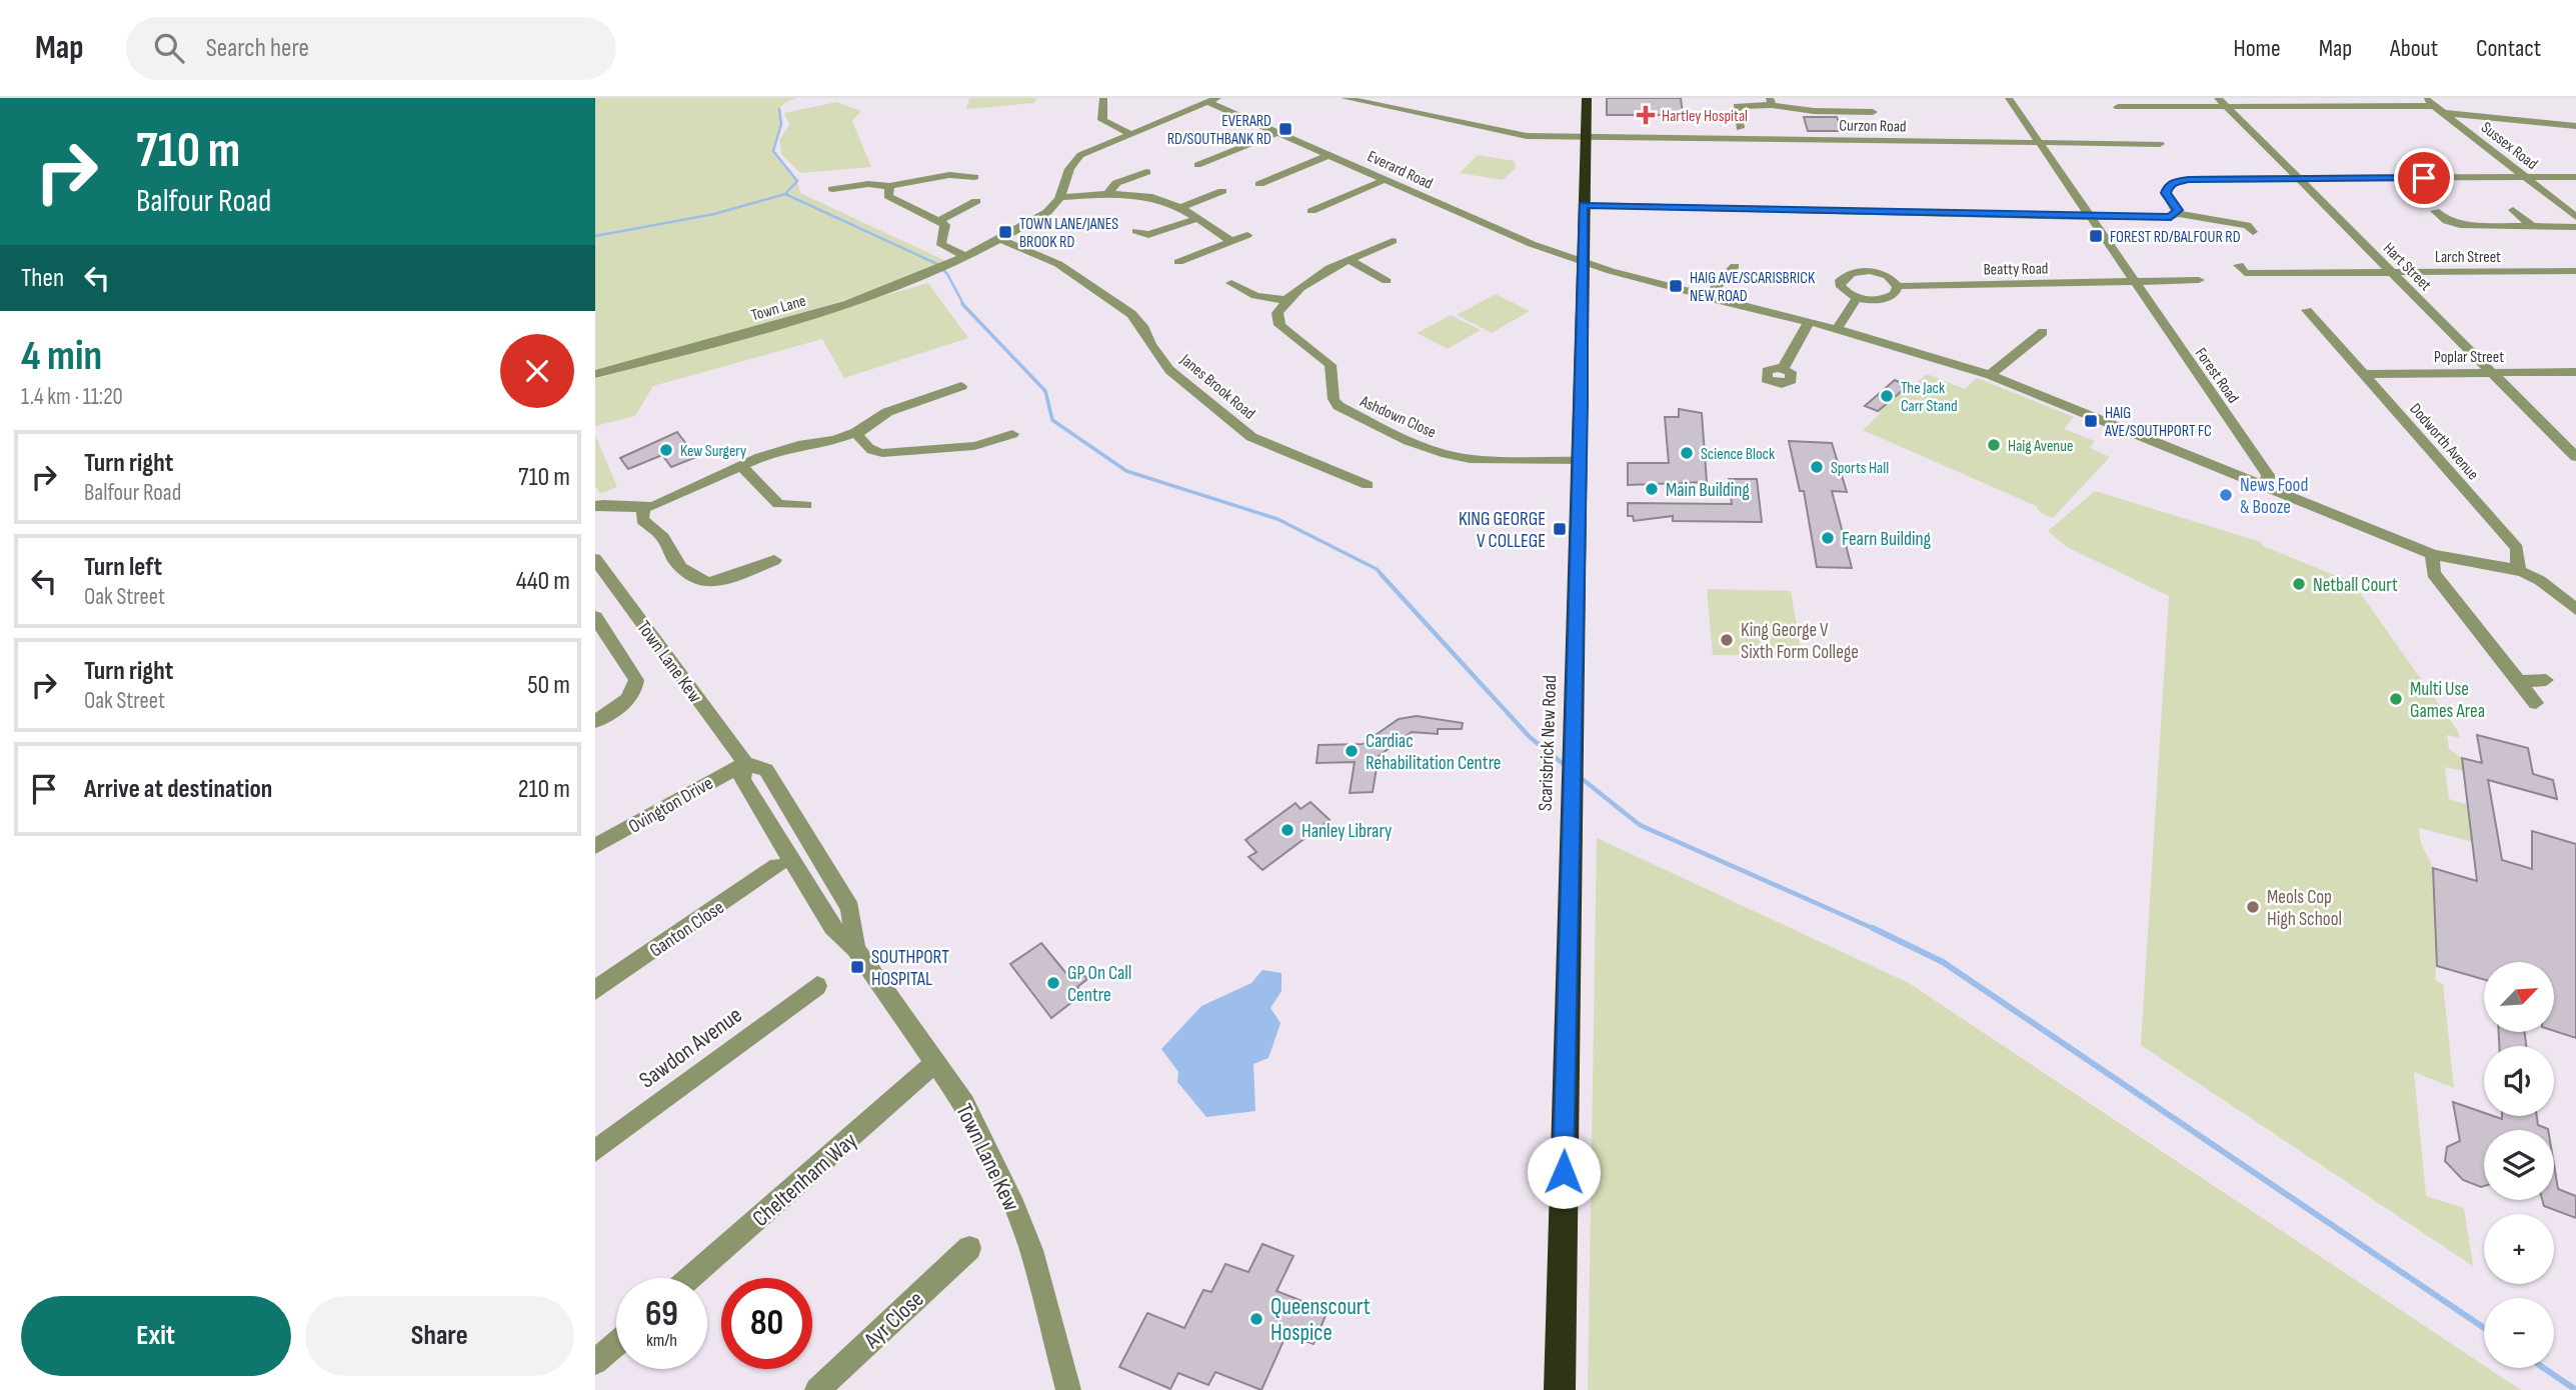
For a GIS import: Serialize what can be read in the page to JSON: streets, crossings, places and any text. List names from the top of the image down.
{
  "streets": {
    "highway": ["Scarisbrick New Road"],
    "street": [
      "Curzon Road",
      "Sussex Road",
      "Everard Road",
      "Larch Street",
      "Hart Street",
      "Beatty Road",
      "Town Lane",
      "Poplar Street",
      "Forest Road",
      "Janes Brook Road",
      "Ashdown Close",
      "Dodworth Avenue",
      "Town Lane Kew",
      "Ovington Drive",
      "Ganton Close",
      "Sawdon Avenue",
      "Cheltenham Way",
      "Ayr Close"
    ]
  },
  "crossings": [
    ["Curzon Road", "Forest Road"],
    ["Curzon Road", "Scarisbrick New Road"],
    ["Everard Road", "Scarisbrick New Road"],
    ["Larch Street", "Hart Street"],
    ["Hart Street", "Poplar Street"],
    ["Beatty Road", "Forest Road"],
    ["Town Lane", "Janes Brook Road"],
    ["Poplar Street", "Dodworth Avenue"],
    ["Ashdown Close", "Scarisbrick New Road"],
    ["Town Lane Kew", "Ovington Drive"],
    ["Town Lane Kew", "Cheltenham Way"]
  ],
  "places": {
    "health": ["Hartley Hospital"],
    "transit": [
      "EVERARD RD/SOUTHBANK RD",
      "TOWN LANE/JANES BROOK RD",
      "FOREST RD/BALFOUR RD",
      "HAIG AVE/SCARISBRICK NEW ROAD",
      "HAIG AVE/SOUTHPORT FC",
      "KING GEORGE V COLLEGE",
      "SOUTHPORT HOSPITAL"
    ],
    "other": [
      "The Jack Carr Stand",
      "Haig Avenue",
      "Kew Surgery",
      "Science Block",
      "Sports Hall",
      "Main Building",
      "News Food & Booze",
      "Fearn Building",
      "Netball Court",
      "King George V Sixth Form College",
      "Multi Use Games Area",
      "Cardiac Rehabilitation Centre",
      "Hanley Library",
      "Meols Cop High School",
      "GP On Call Centre",
      "Queenscourt Hospice"
    ]
  },
  "north": "top right",
  "page": {
    "header": "Map",
    "search": "Search here",
    "nav": [
      "Home",
      "Map",
      "About",
      "Contact"
    ],
    "turn": ["710 m", "Balfour Road"],
    "then": "Then",
    "heading": ["4 min", "1.4 km · 11:20"],
    "list": [
      {
        "name": "Turn right",
        "note": "Balfour Road",
        "value": "710 m"
      },
      {
        "name": "Turn left",
        "note": "Oak Street",
        "value": "440 m"
      },
      {
        "name": "Turn right",
        "note": "Oak Street",
        "value": "50 m"
      },
      {
        "name": "Arrive at destination",
        "value": "210 m"
      }
    ],
    "map_buttons": ["+", "−"],
    "speed": "69 km/h",
    "limit": "80",
    "buttons": ["Exit", "Share"]
  }
}
